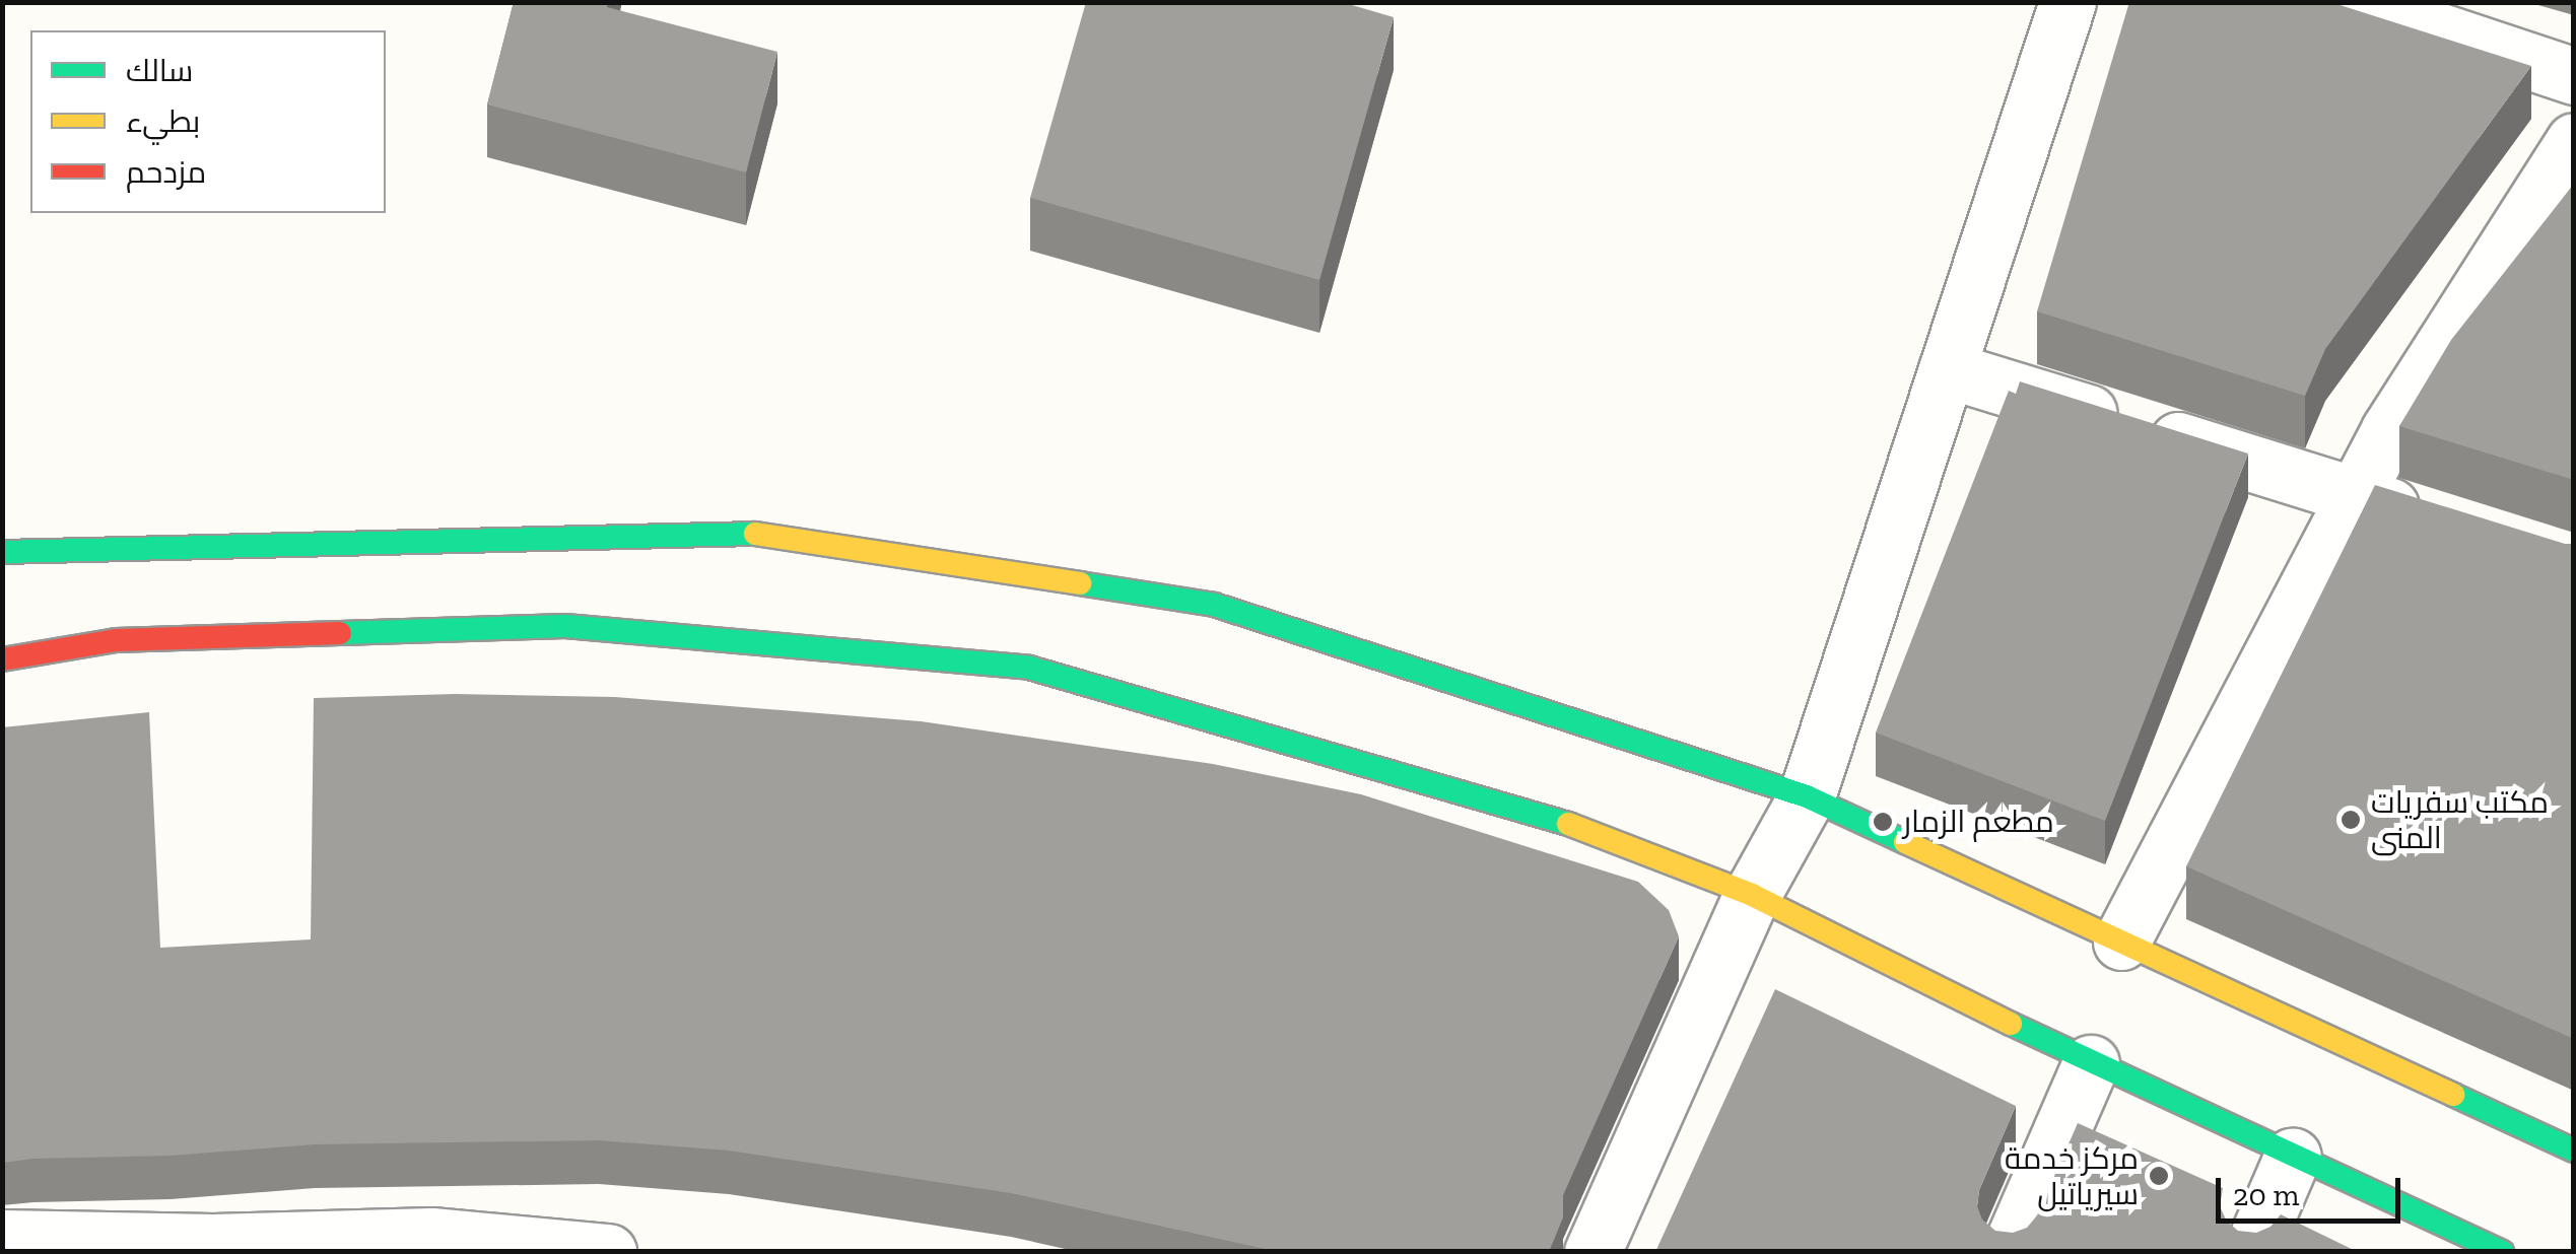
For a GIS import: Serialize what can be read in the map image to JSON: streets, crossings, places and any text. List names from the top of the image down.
{
  "places": ["مكتب سفريات المنى", "مطعم الزمار", "مركز خدمة سيرياتيل"],
  "legend": ["سالك", "بطيء", "مزدحم"],
  "scale_bar": "20 m"
}
